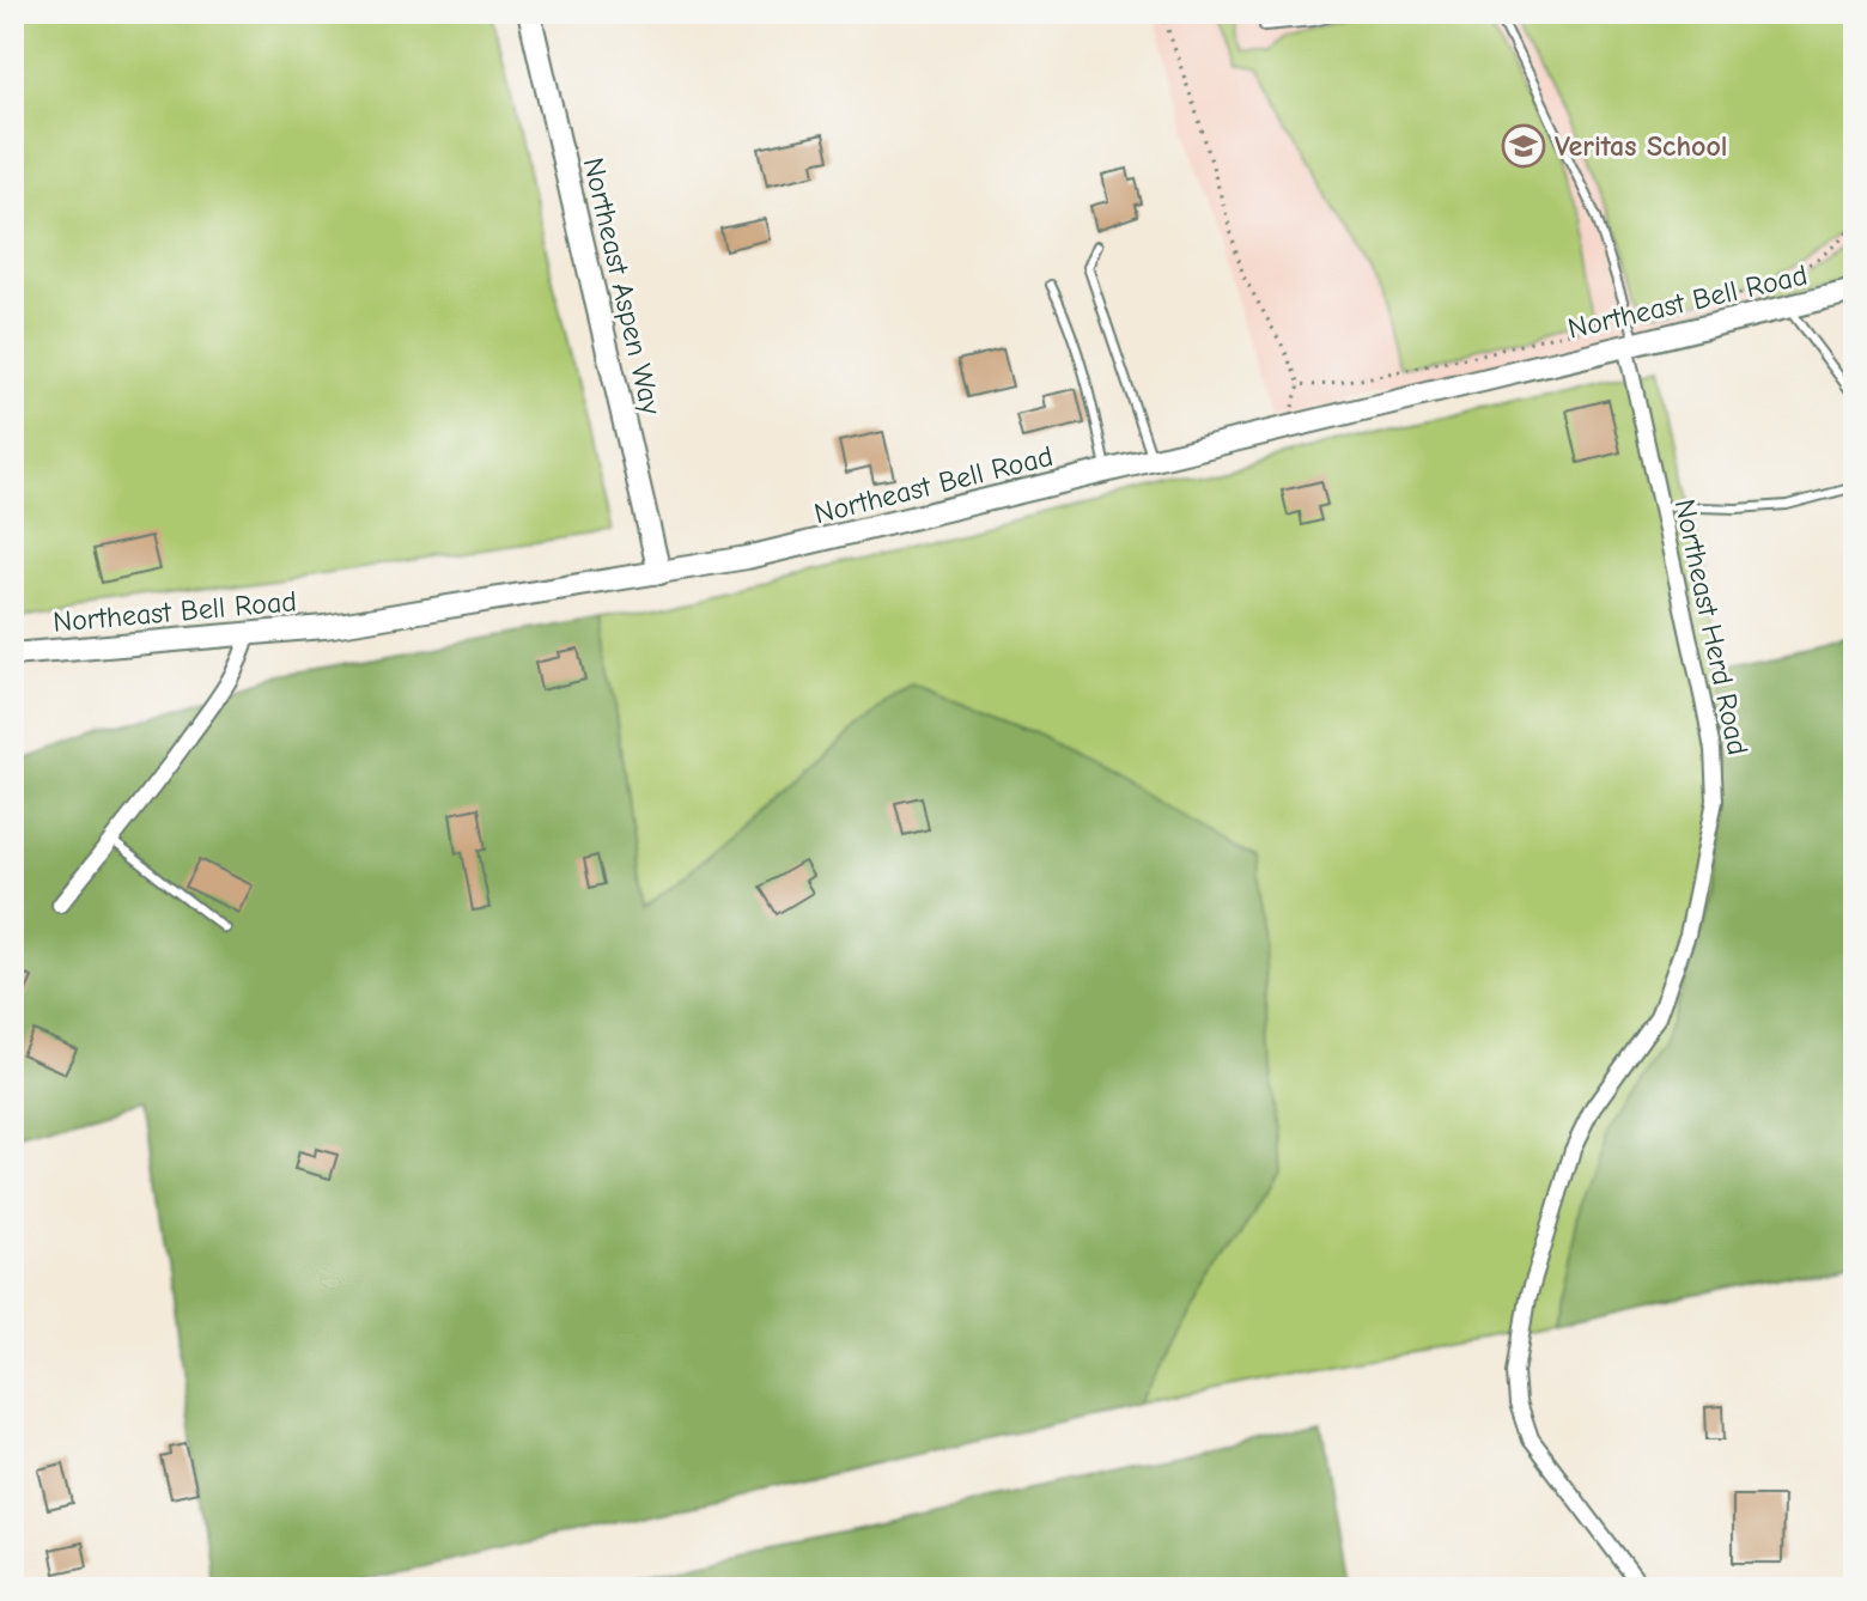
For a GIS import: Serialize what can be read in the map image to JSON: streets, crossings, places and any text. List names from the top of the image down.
{
  "streets": {
    "main road": ["Northeast Aspen Way", "Northeast Bell Road"],
    "street": ["Northeast Herd Road"]
  },
  "crossings": [
    ["Northeast Aspen Way", "Northeast Bell Road"],
    ["Northeast Bell Road", "Northeast Herd Road"]
  ],
  "places": {
    "school or university": ["Veritas School"]
  }
}
